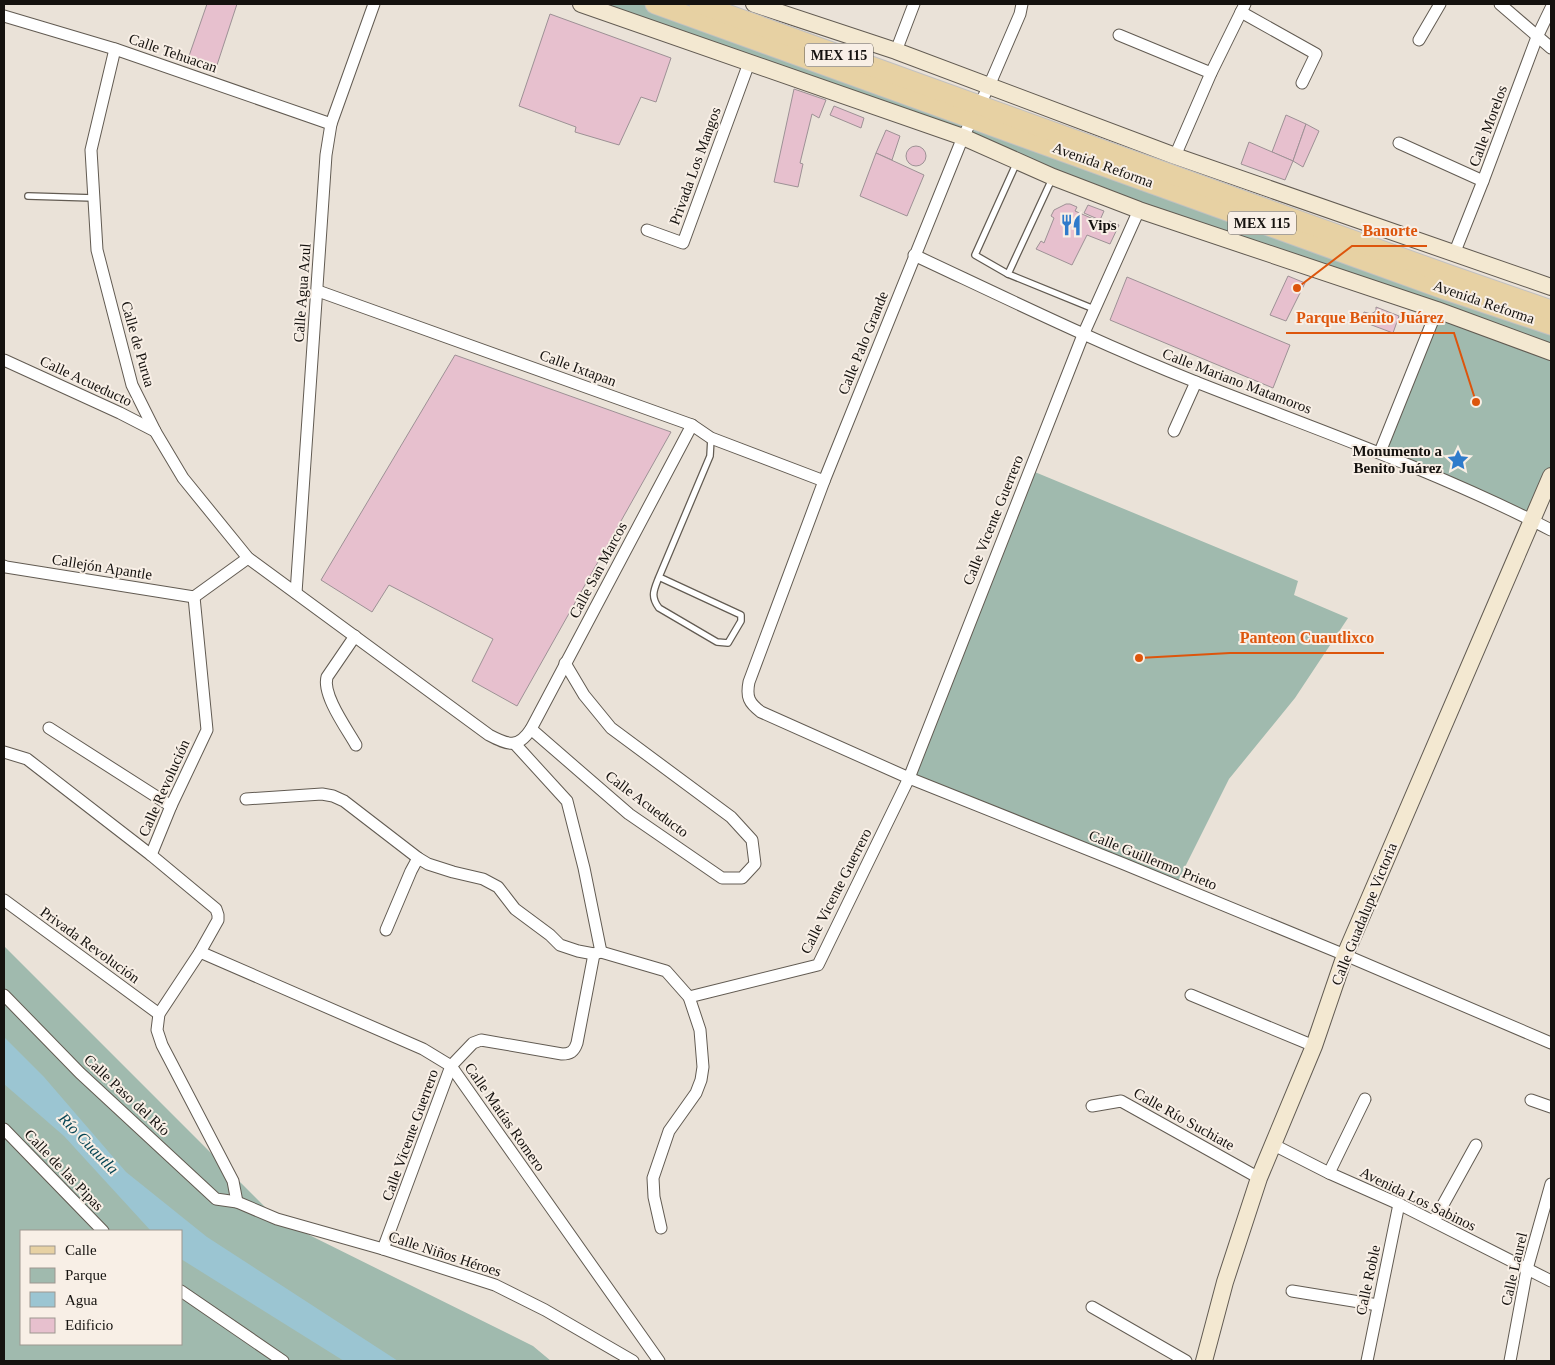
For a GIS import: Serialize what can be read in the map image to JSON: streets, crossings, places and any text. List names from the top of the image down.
{
  "streets": {
    "main road": ["MEX 115", "Avenida Reforma"],
    "street": [
      "Calle Tehuacan",
      "Calle Morelos",
      "Privada Los Mangos",
      "Calle Agua Azul",
      "Calle Palo Grande",
      "Calle de Purua",
      "Calle Ixtapan",
      "Calle Acueducto",
      "Calle Mariano Matamoros",
      "Calle Vicente Guerrero",
      "Callejón Apantle",
      "Calle San Marcos",
      "Calle Revolución",
      "Calle Guillermo Prieto",
      "Calle Guadalupe Victoria",
      "Privada Revolución",
      "Calle Paso del Río",
      "Calle Matías Romero",
      "Calle Río Suchiate",
      "Calle de las Pipas",
      "Avenida Los Sabinos",
      "Calle Niños Héroes",
      "Calle Laurel",
      "Calle Roble"
    ]
  },
  "crossings": [
    ["Calle Tehuacan", "Calle Agua Azul"],
    ["Calle Tehuacan", "Calle de Purua"],
    ["Avenida Reforma", "Calle Palo Grande"],
    ["Calle Agua Azul", "Calle de Purua"],
    ["Calle Agua Azul", "Calle Ixtapan"],
    ["Calle Palo Grande", "Calle Ixtapan"],
    ["Calle Palo Grande", "Calle Mariano Matamoros"],
    ["Calle Palo Grande", "Calle Guillermo Prieto"],
    ["Calle de Purua", "Calle Acueducto"],
    ["Calle Ixtapan", "Calle San Marcos"],
    ["Calle Acueducto", "Calle San Marcos"],
    ["Calle Mariano Matamoros", "Calle Vicente Guerrero"],
    ["Calle Mariano Matamoros", "Calle Guadalupe Victoria"],
    ["Calle Vicente Guerrero", "Calle Guillermo Prieto"],
    ["Calle Vicente Guerrero", "Calle Matías Romero"],
    ["Calle Vicente Guerrero", "Calle Niños Héroes"],
    ["Callejón Apantle", "Calle Revolución"],
    ["Calle Revolución", "Privada Revolución"],
    ["Calle Revolución", "Calle Matías Romero"],
    ["Calle Guillermo Prieto", "Calle Guadalupe Victoria"],
    ["Calle Guadalupe Victoria", "Calle Río Suchiate"],
    ["Calle Guadalupe Victoria", "Avenida Los Sabinos"],
    ["Calle Paso del Río", "Calle Niños Héroes"],
    ["Avenida Los Sabinos", "Calle Laurel"],
    ["Avenida Los Sabinos", "Calle Roble"]
  ],
  "water": ["Río Cuautla"],
  "places": {
    "restaurant": ["Vips"],
    "other": ["Banorte", "Parque Benito Juárez", "Panteon Cuautlixco"],
    "place": ["Monumento a Benito Juárez"]
  },
  "legend": [
    "Calle",
    "Parque",
    "Agua",
    "Edificio"
  ]
}
